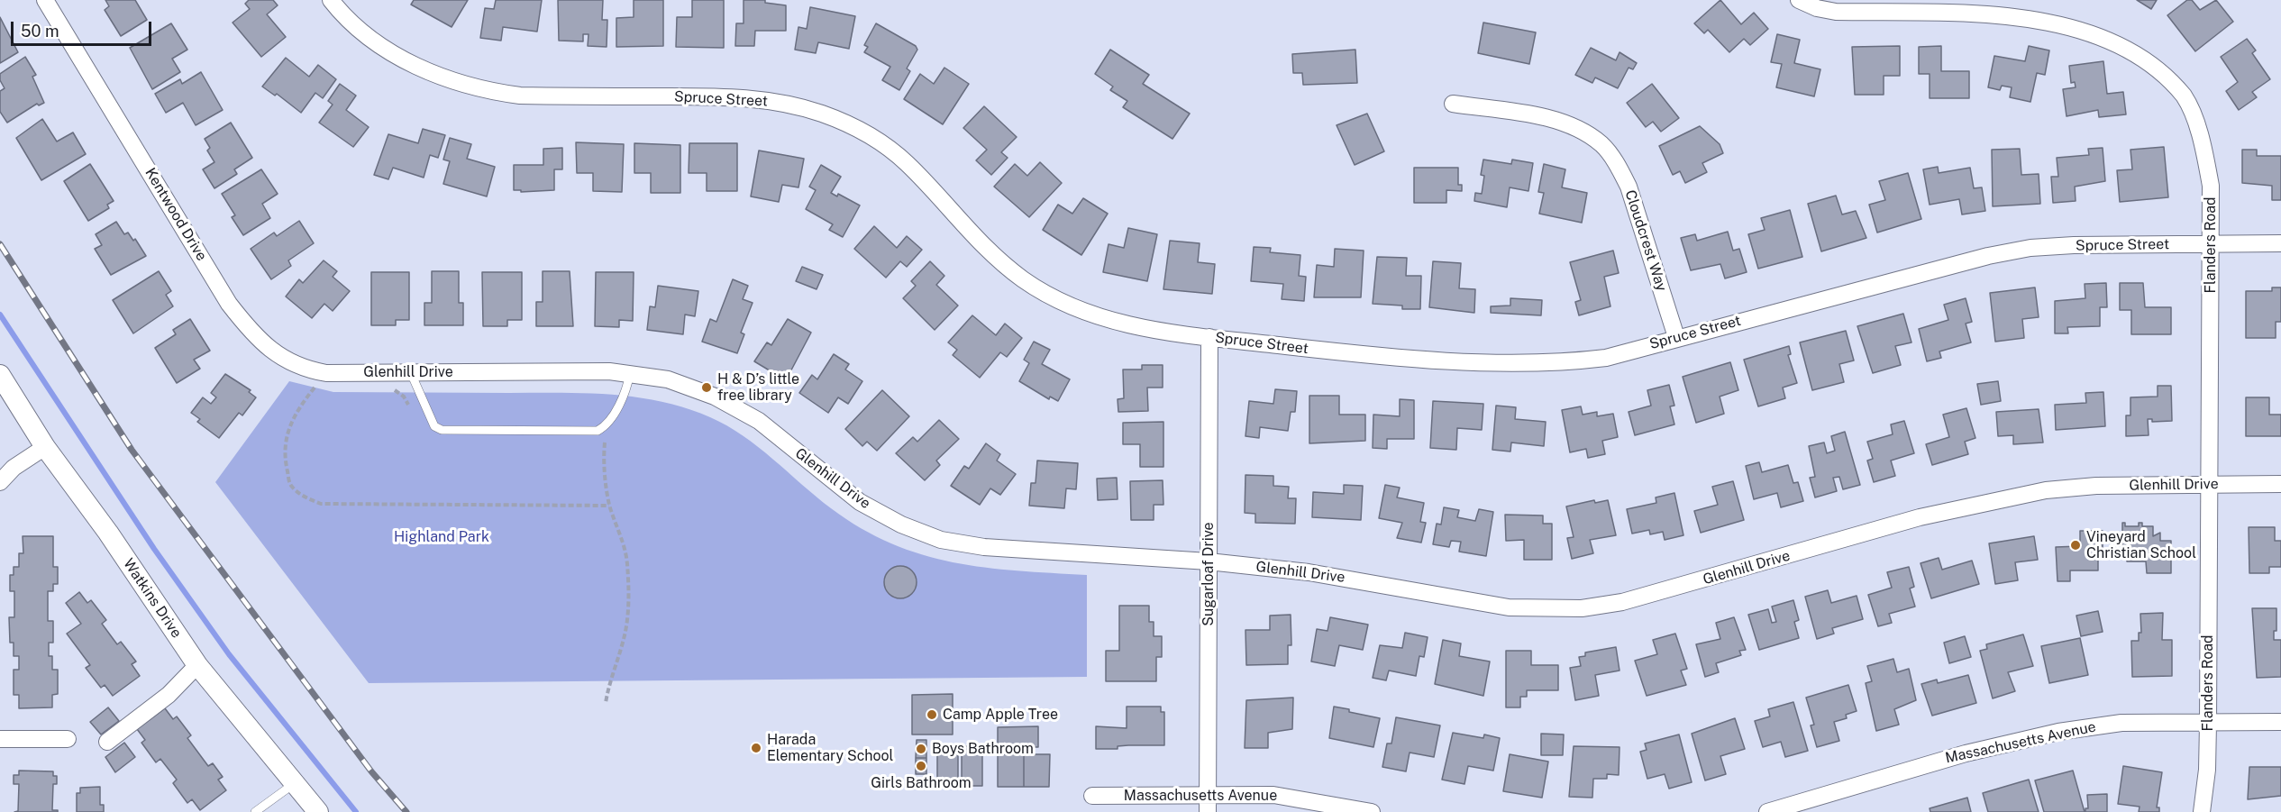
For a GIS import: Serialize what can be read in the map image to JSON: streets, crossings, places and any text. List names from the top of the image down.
{
  "streets": {
    "street": [
      "Spruce Street",
      "Kentwood Drive",
      "Cloudcrest Way",
      "Flanders Road",
      "Glenhill Drive",
      "Sugarloaf Drive",
      "Watkins Drive",
      "Massachusetts Avenue"
    ]
  },
  "crossings": [
    ["Spruce Street", "Cloudcrest Way"],
    ["Spruce Street", "Flanders Road"],
    ["Spruce Street", "Sugarloaf Drive"],
    ["Kentwood Drive", "Glenhill Drive"],
    ["Flanders Road", "Glenhill Drive"],
    ["Flanders Road", "Massachusetts Avenue"],
    ["Glenhill Drive", "Sugarloaf Drive"],
    ["Sugarloaf Drive", "Massachusetts Avenue"]
  ],
  "parks": ["Highland Park"],
  "places": [
    "H & D’s little free library",
    "Vineyard Christian School",
    "Camp Apple Tree",
    "Harada Elementary School",
    "Boys Bathroom",
    "Girls Bathroom"
  ],
  "scale_bar": "50 m"
}
